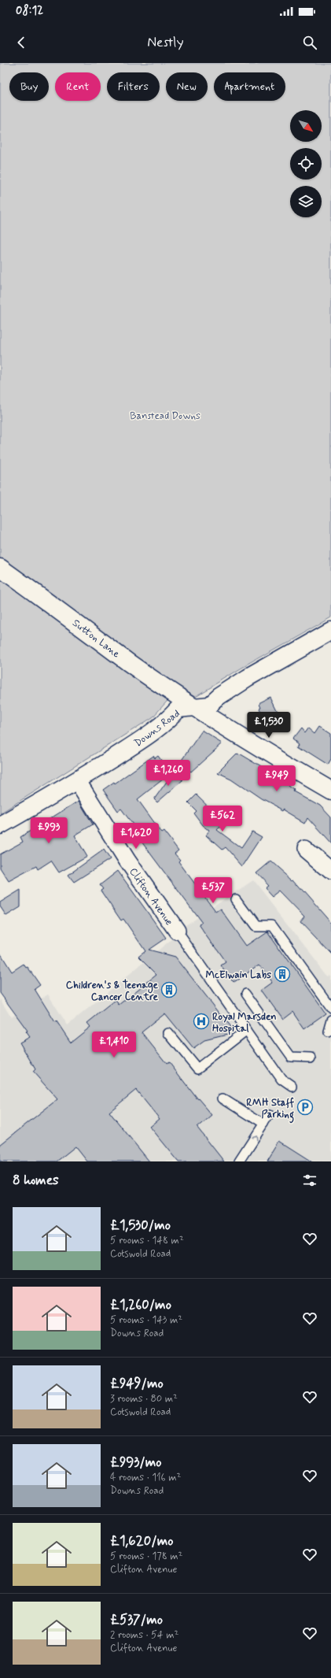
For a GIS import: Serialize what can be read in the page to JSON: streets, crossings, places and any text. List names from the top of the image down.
{
  "streets": {
    "main road": ["Sutton Lane", "Downs Road"],
    "street": ["Clifton Avenue"]
  },
  "crossings": [
    ["Sutton Lane", "Downs Road"],
    ["Downs Road", "Clifton Avenue"]
  ],
  "parks": ["Banstead Downs"],
  "places": {
    "building": ["McElwain Labs", "Children's & Teenage Cancer Centre"],
    "hospital": ["Royal Marsden Hospital"],
    "parking": ["RMH Staff Parking"]
  },
  "north": "bottom right",
  "page": {
    "status": "08:12",
    "header": "Nestly",
    "chip": [
      "Buy",
      "Rent",
      "Filters",
      "New",
      "Apartment"
    ],
    "price": [
      "£1,530",
      "£1,260",
      "£949",
      "£562",
      "£993",
      "£1,620",
      "£537",
      "£1,410"
    ],
    "heading": "8 homes",
    "list": [
      {
        "name": "£1,530/mo",
        "note": "5 rooms · 148 m² · Cotswold Road"
      },
      {
        "name": "£1,260/mo",
        "note": "5 rooms · 143 m² · Downs Road"
      },
      {
        "name": "£949/mo",
        "note": "3 rooms · 80 m² · Cotswold Road"
      },
      {
        "name": "£993/mo",
        "note": "4 rooms · 116 m² · Downs Road"
      },
      {
        "name": "£1,620/mo",
        "note": "5 rooms · 178 m² · Clifton Avenue"
      },
      {
        "name": "£537/mo",
        "note": "2 rooms · 54 m² · Clifton Avenue"
      }
    ]
  }
}
